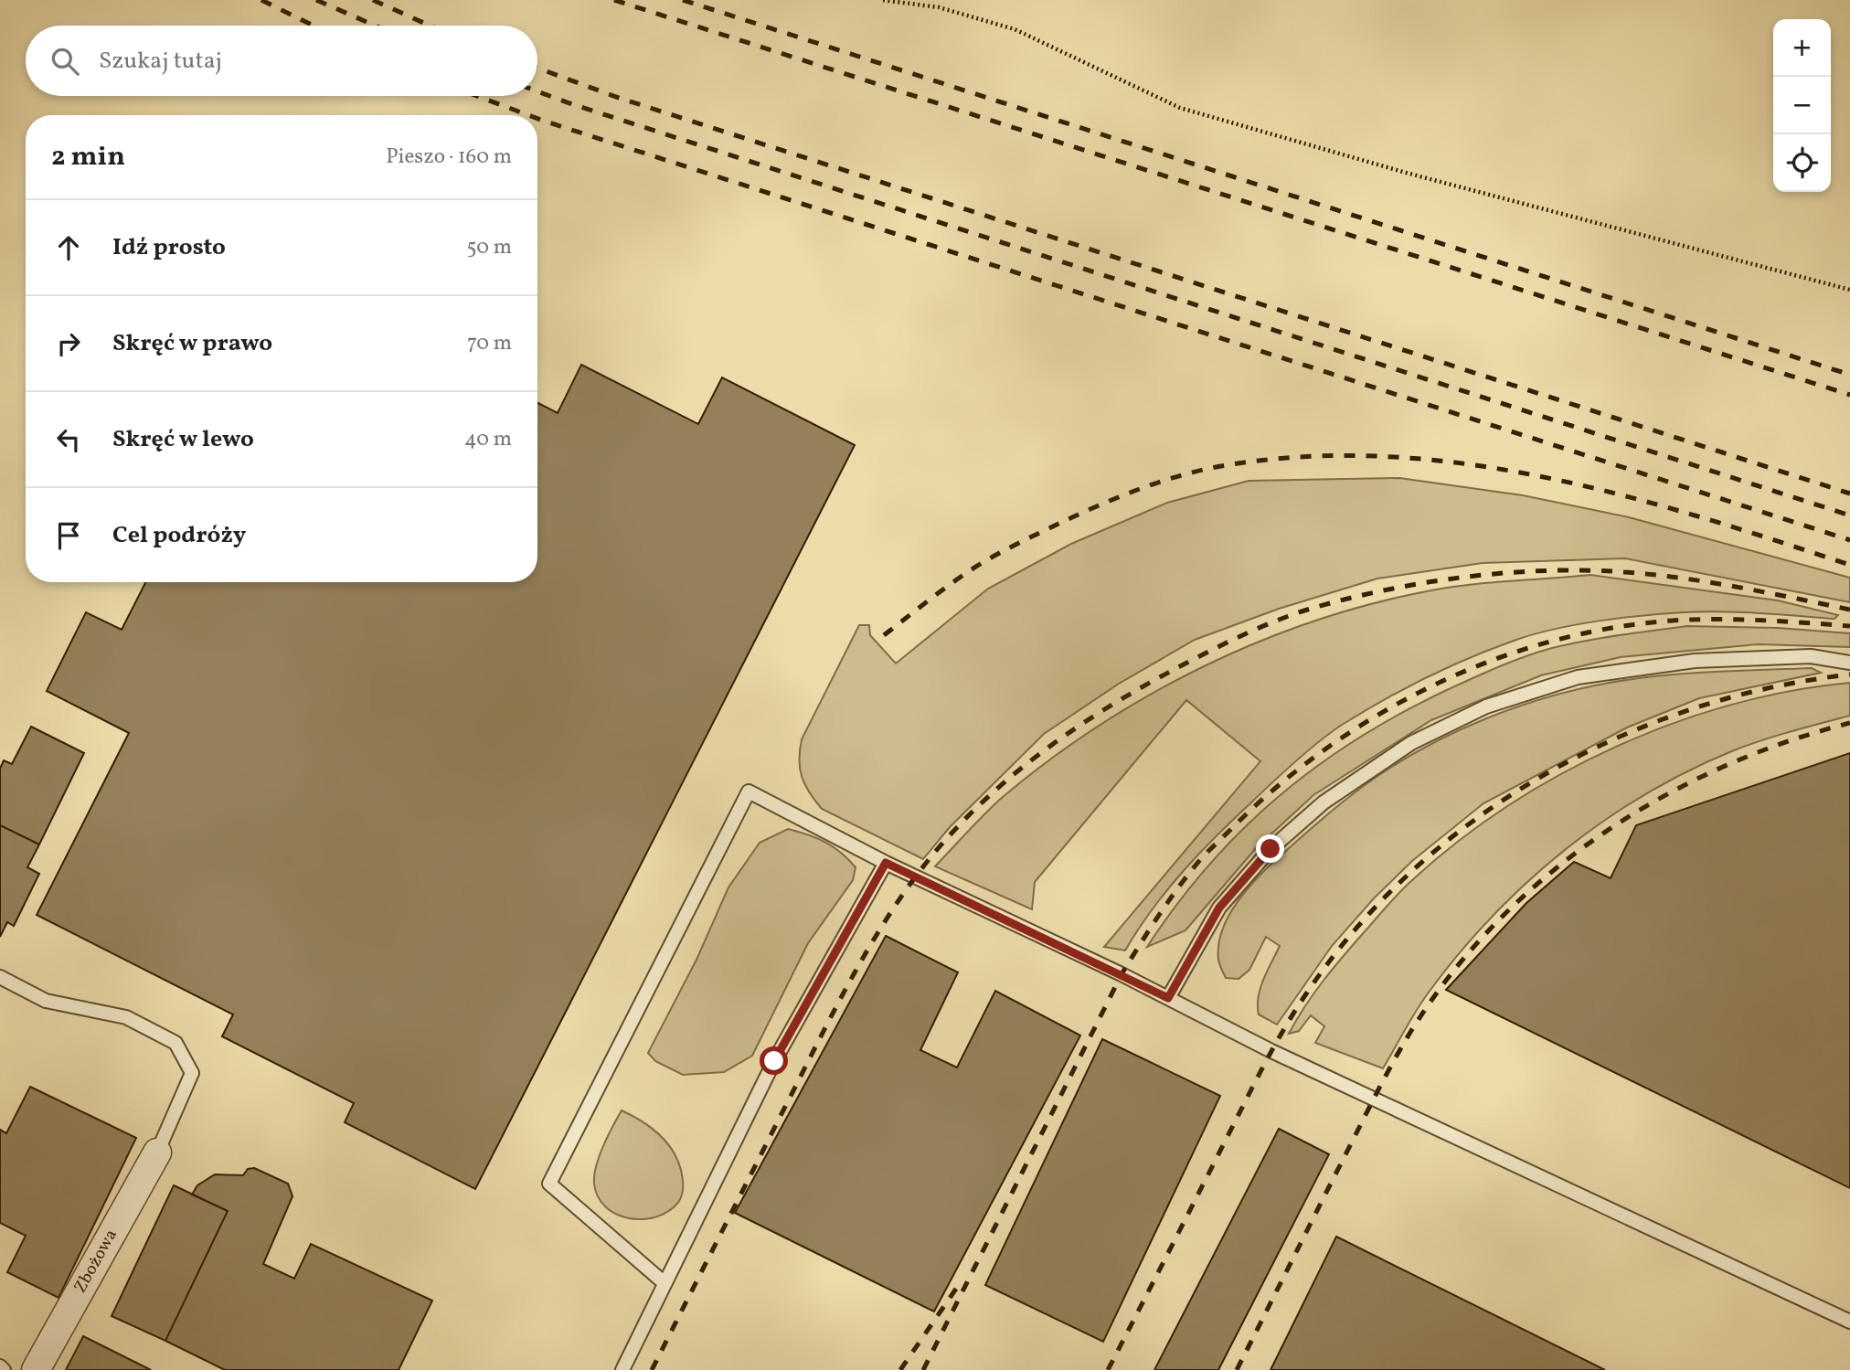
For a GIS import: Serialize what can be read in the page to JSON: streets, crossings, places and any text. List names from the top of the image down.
{
  "streets": {
    "street": ["Zbożowa"]
  },
  "page": {
    "map_buttons": ["+", "−"],
    "search": "Szukaj tutaj",
    "heading": ["2 min", "Pieszo · 160 m"],
    "list": [
      ["Idź prosto", "50 m"],
      ["Skręć w prawo", "70 m"],
      ["Skręć w lewo", "40 m"],
      "Cel podróży"
    ]
  }
}
